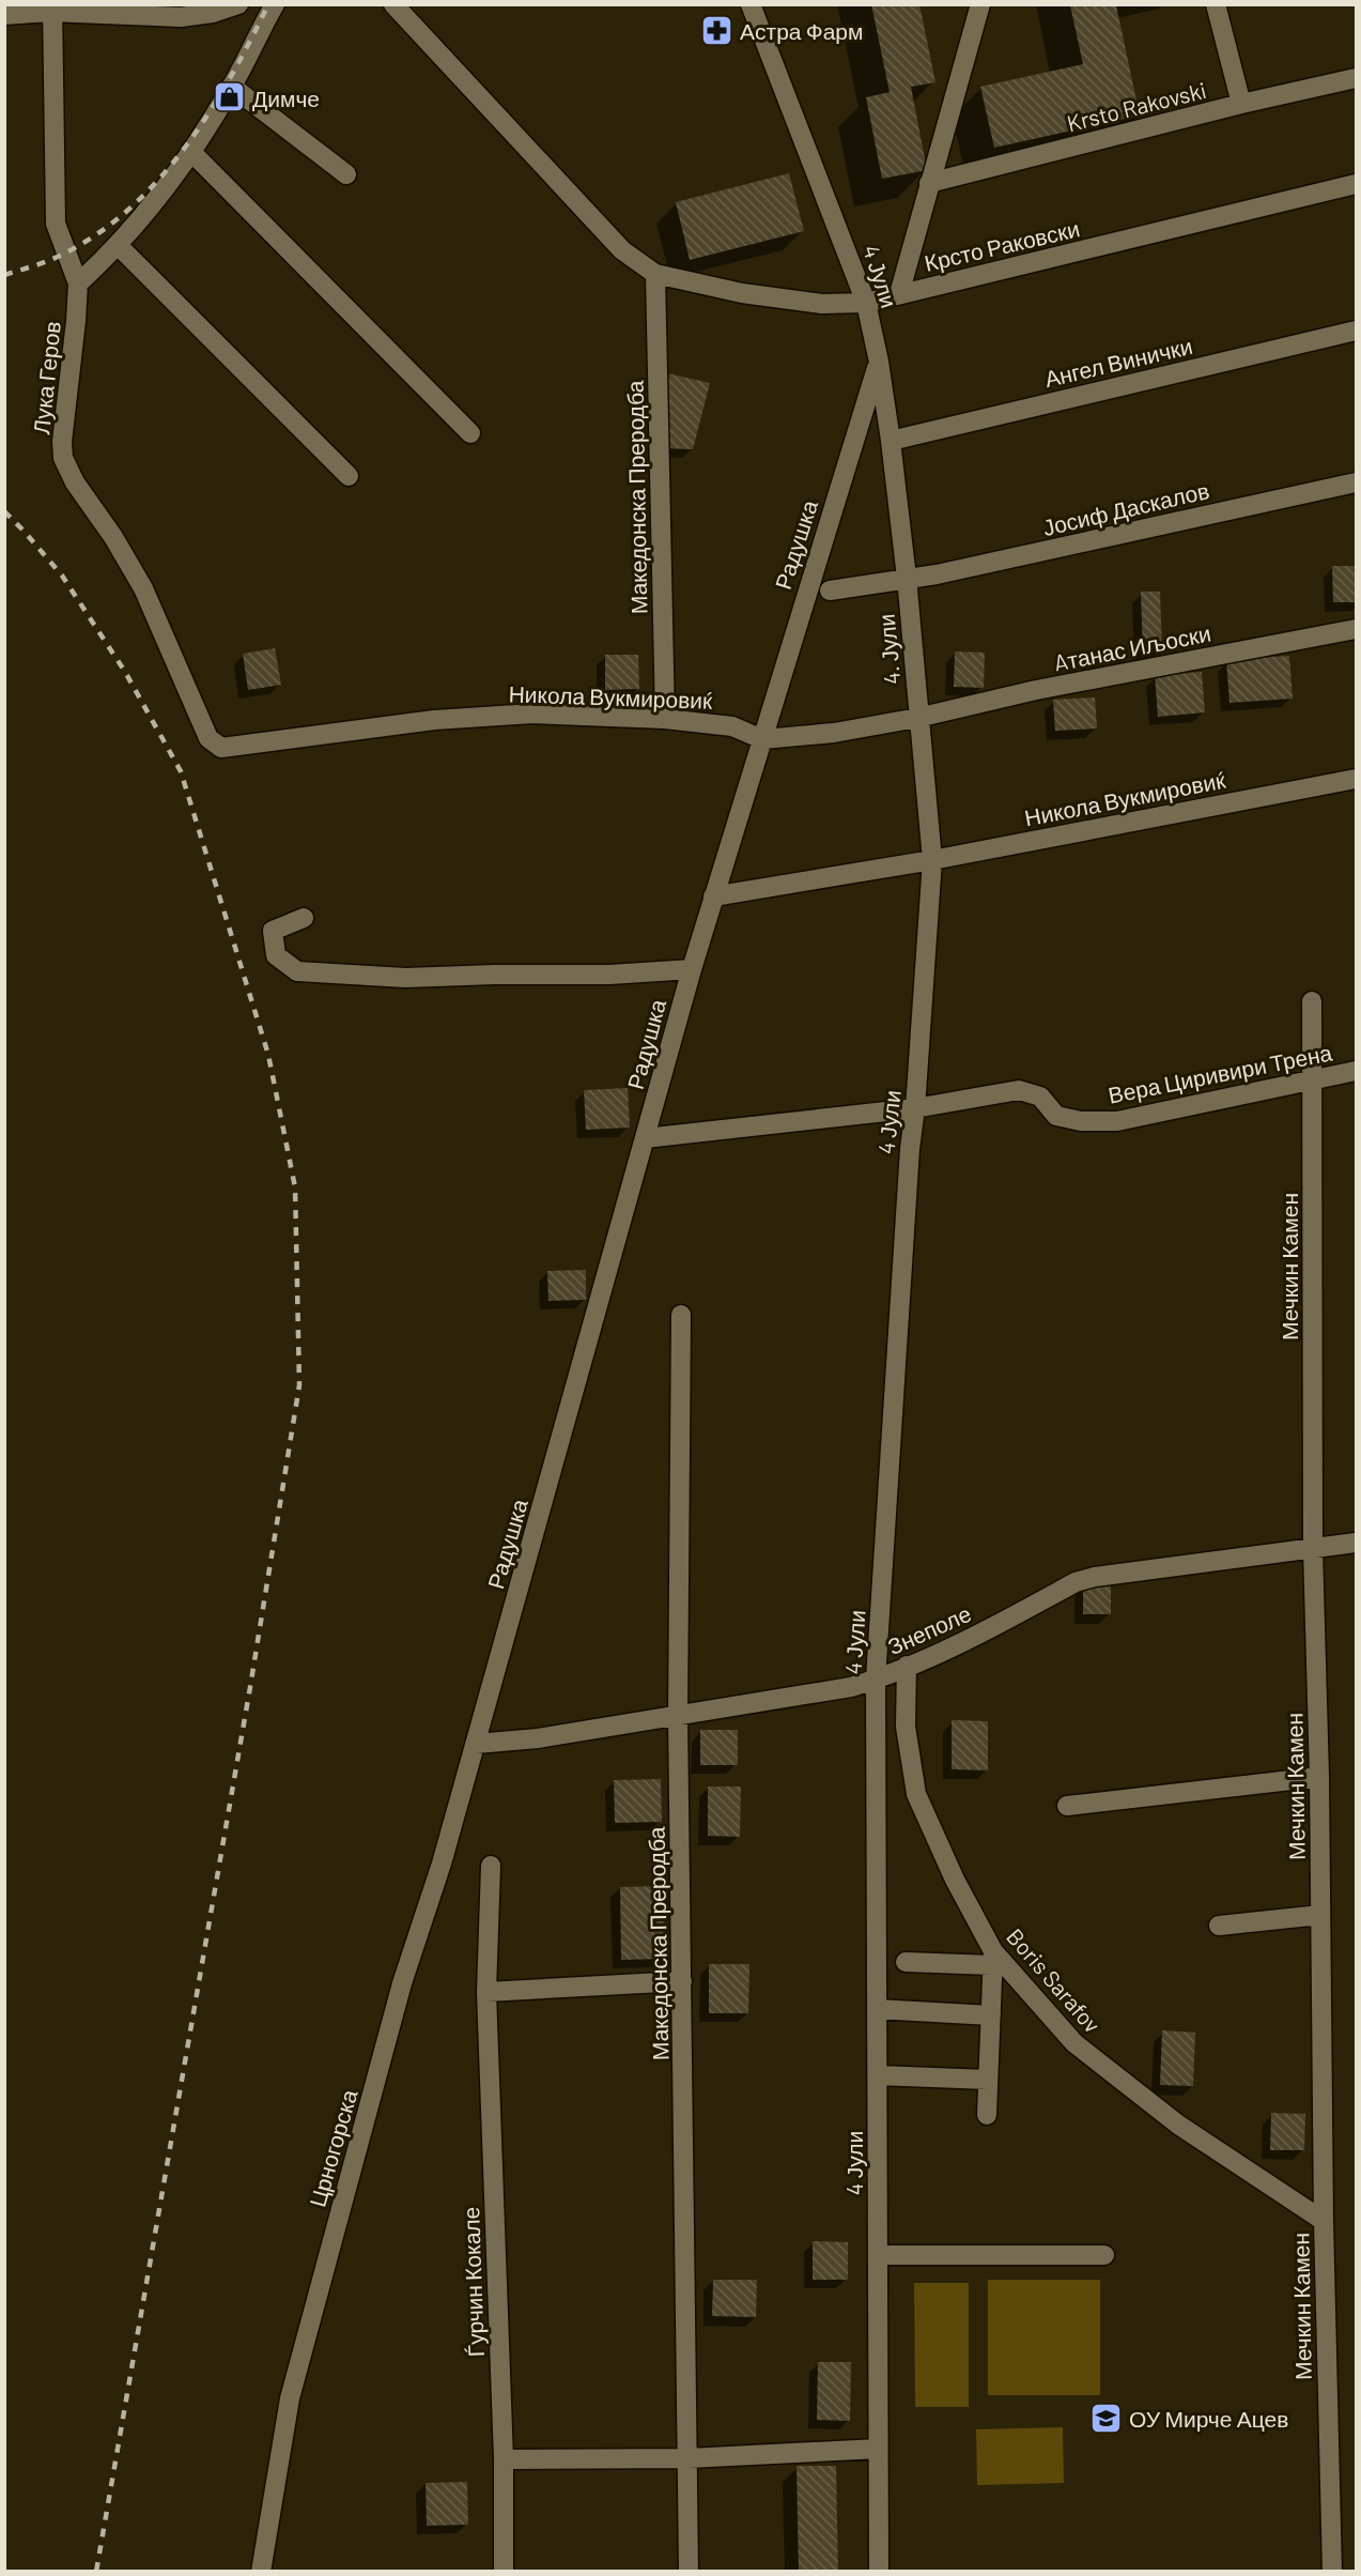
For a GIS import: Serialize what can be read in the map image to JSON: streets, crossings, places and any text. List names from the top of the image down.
{
  "streets": {
    "street": [
      "Krsto Rakovski",
      "Крсто Раковски",
      "4 Јули",
      "Ангел Винички",
      "Лука Геров",
      "Македонска Преродба",
      "Јосиф Даскалов",
      "Радушка",
      "Aтанас Иљоски",
      "4. Јули",
      "Никола Вукмировиќ",
      "Вера Циривири Трена",
      "Мечкин Камен",
      "Знеполе",
      "Boris Sarafov",
      "Црногорска",
      "Ѓурчин Кокале"
    ]
  },
  "crossings": [
    ["Крсто Раковски", "4 Јули"],
    ["Крсто Раковски", "Македонска Преродба"],
    ["4 Јули", "Ангел Винички"],
    ["4 Јули", "Јосиф Даскалов"],
    ["4 Јули", "Радушка"],
    ["4 Јули", "Aтанас Иљоски"],
    ["4 Јули", "4. Јули"],
    ["4 Јули", "Никола Вукмировиќ"],
    ["4 Јули", "Вера Циривири Трена"],
    ["4 Јули", "Знеполе"],
    ["Лука Геров", "Никола Вукмировиќ"],
    ["Македонска Преродба", "Никола Вукмировиќ"],
    ["Македонска Преродба", "Знеполе"],
    ["Јосиф Даскалов", "4. Јули"],
    ["Радушка", "Никола Вукмировиќ"],
    ["Радушка", "Вера Циривири Трена"],
    ["Радушка", "Знеполе"],
    ["Радушка", "Црногорска"],
    ["Aтанас Иљоски", "4. Јули"],
    ["Aтанас Иљоски", "Никола Вукмировиќ"],
    ["4. Јули", "Никола Вукмировиќ"],
    ["Вера Циривири Трена", "Мечкин Камен"],
    ["Мечкин Камен", "Знеполе"],
    ["Мечкин Камен", "Boris Sarafov"],
    ["Знеполе", "Boris Sarafov"],
    ["Знеполе", "Црногорска"]
  ],
  "places": {
    "pharmacy": ["Астра Фарм"],
    "shop": ["Димче"],
    "school or university": ["ОУ Мирче Ацев"]
  }
}
